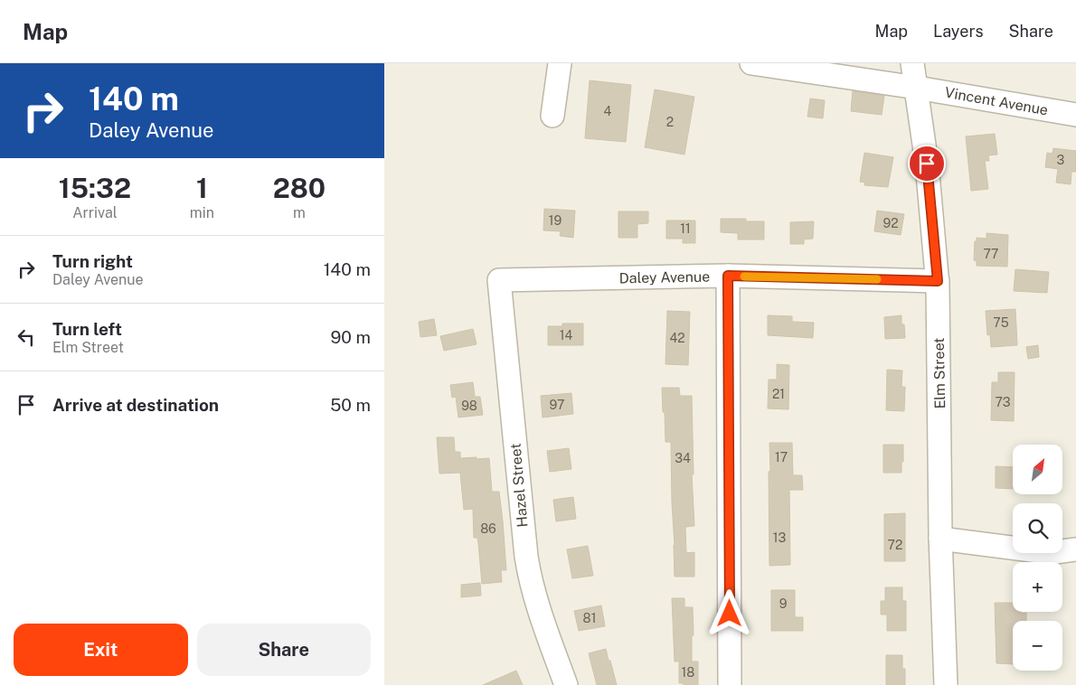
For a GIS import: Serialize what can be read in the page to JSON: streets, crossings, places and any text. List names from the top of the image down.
{
  "streets": {
    "street": [
      "Vincent Avenue",
      "Daley Avenue",
      "Elm Street",
      "Hazel Street"
    ]
  },
  "crossings": [
    ["Vincent Avenue", "Elm Street"],
    ["Daley Avenue", "Elm Street"],
    ["Daley Avenue", "Hazel Street"]
  ],
  "house_numbers": [
    "4",
    "2",
    "3",
    "19",
    "92",
    "11",
    "77",
    "75",
    "14",
    "42",
    "21",
    "73",
    "97",
    "98",
    "17",
    "34",
    "86",
    "13",
    "72",
    "9",
    "81",
    "18"
  ],
  "north": "top right",
  "page": {
    "header": "Map",
    "nav": ["Map", "Layers", "Share"],
    "turn": ["140 m", "Daley Avenue"],
    "eta": [
      "15:32",
      "Arrival",
      "1",
      "min",
      "280",
      "m"
    ],
    "list": [
      {
        "name": "Turn right",
        "note": "Daley Avenue",
        "value": "140 m"
      },
      {
        "name": "Turn left",
        "note": "Elm Street",
        "value": "90 m"
      },
      {
        "name": "Arrive at destination",
        "value": "50 m"
      }
    ],
    "map_buttons": ["+", "−"],
    "buttons": ["Exit", "Share"]
  }
}
